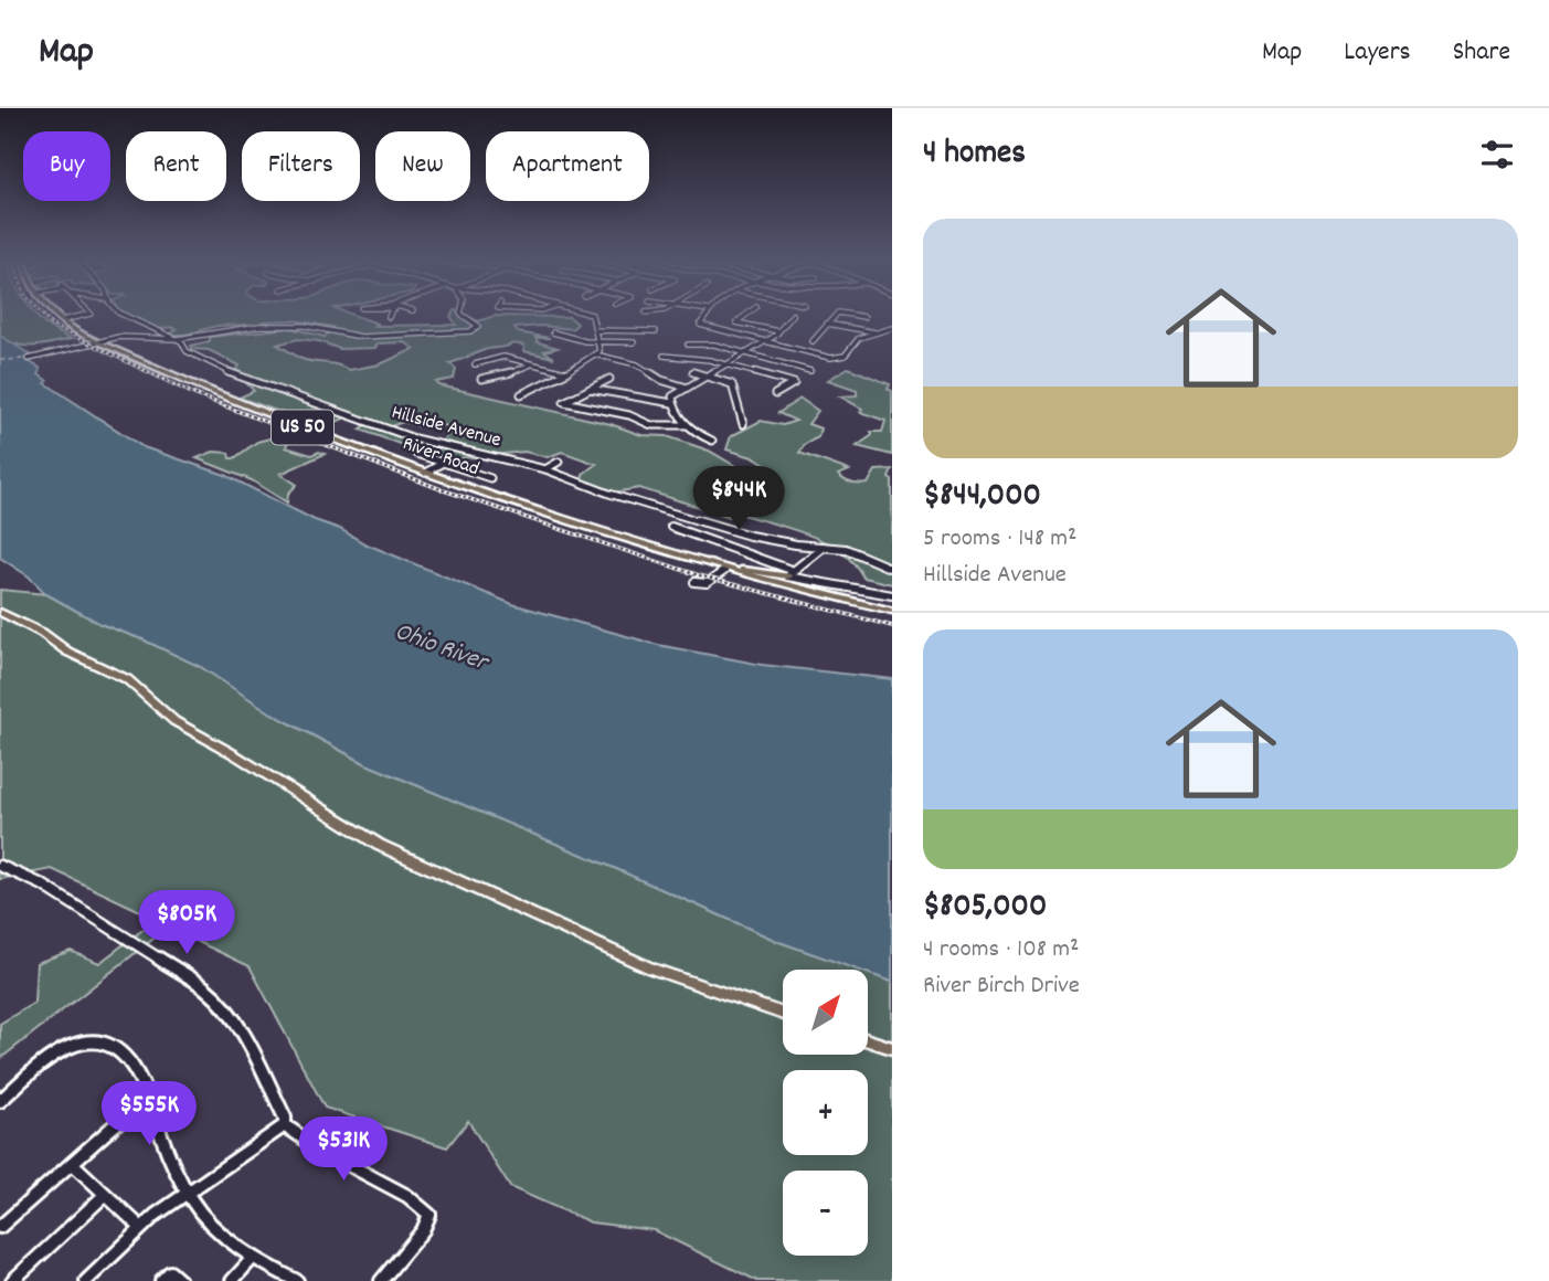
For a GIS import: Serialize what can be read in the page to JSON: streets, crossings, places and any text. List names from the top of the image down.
{
  "streets": {
    "main road": ["US 50", "River Road"],
    "street": ["Hillside Avenue"]
  },
  "water": ["Ohio River"],
  "north": "top right",
  "page": {
    "header": "Map",
    "nav": ["Map", "Layers", "Share"],
    "heading": "4 homes",
    "chip": [
      "Buy",
      "Rent",
      "Filters",
      "New",
      "Apartment"
    ],
    "list": [
      {
        "name": "$844,000",
        "note": "5 rooms · 148 m² · Hillside Avenue"
      },
      {
        "name": "$805,000",
        "note": "4 rooms · 108 m² · River Birch Drive"
      }
    ],
    "price": [
      "$844K",
      "$805K",
      "$555K",
      "$531K"
    ],
    "map_buttons": ["+", "−"]
  }
}
